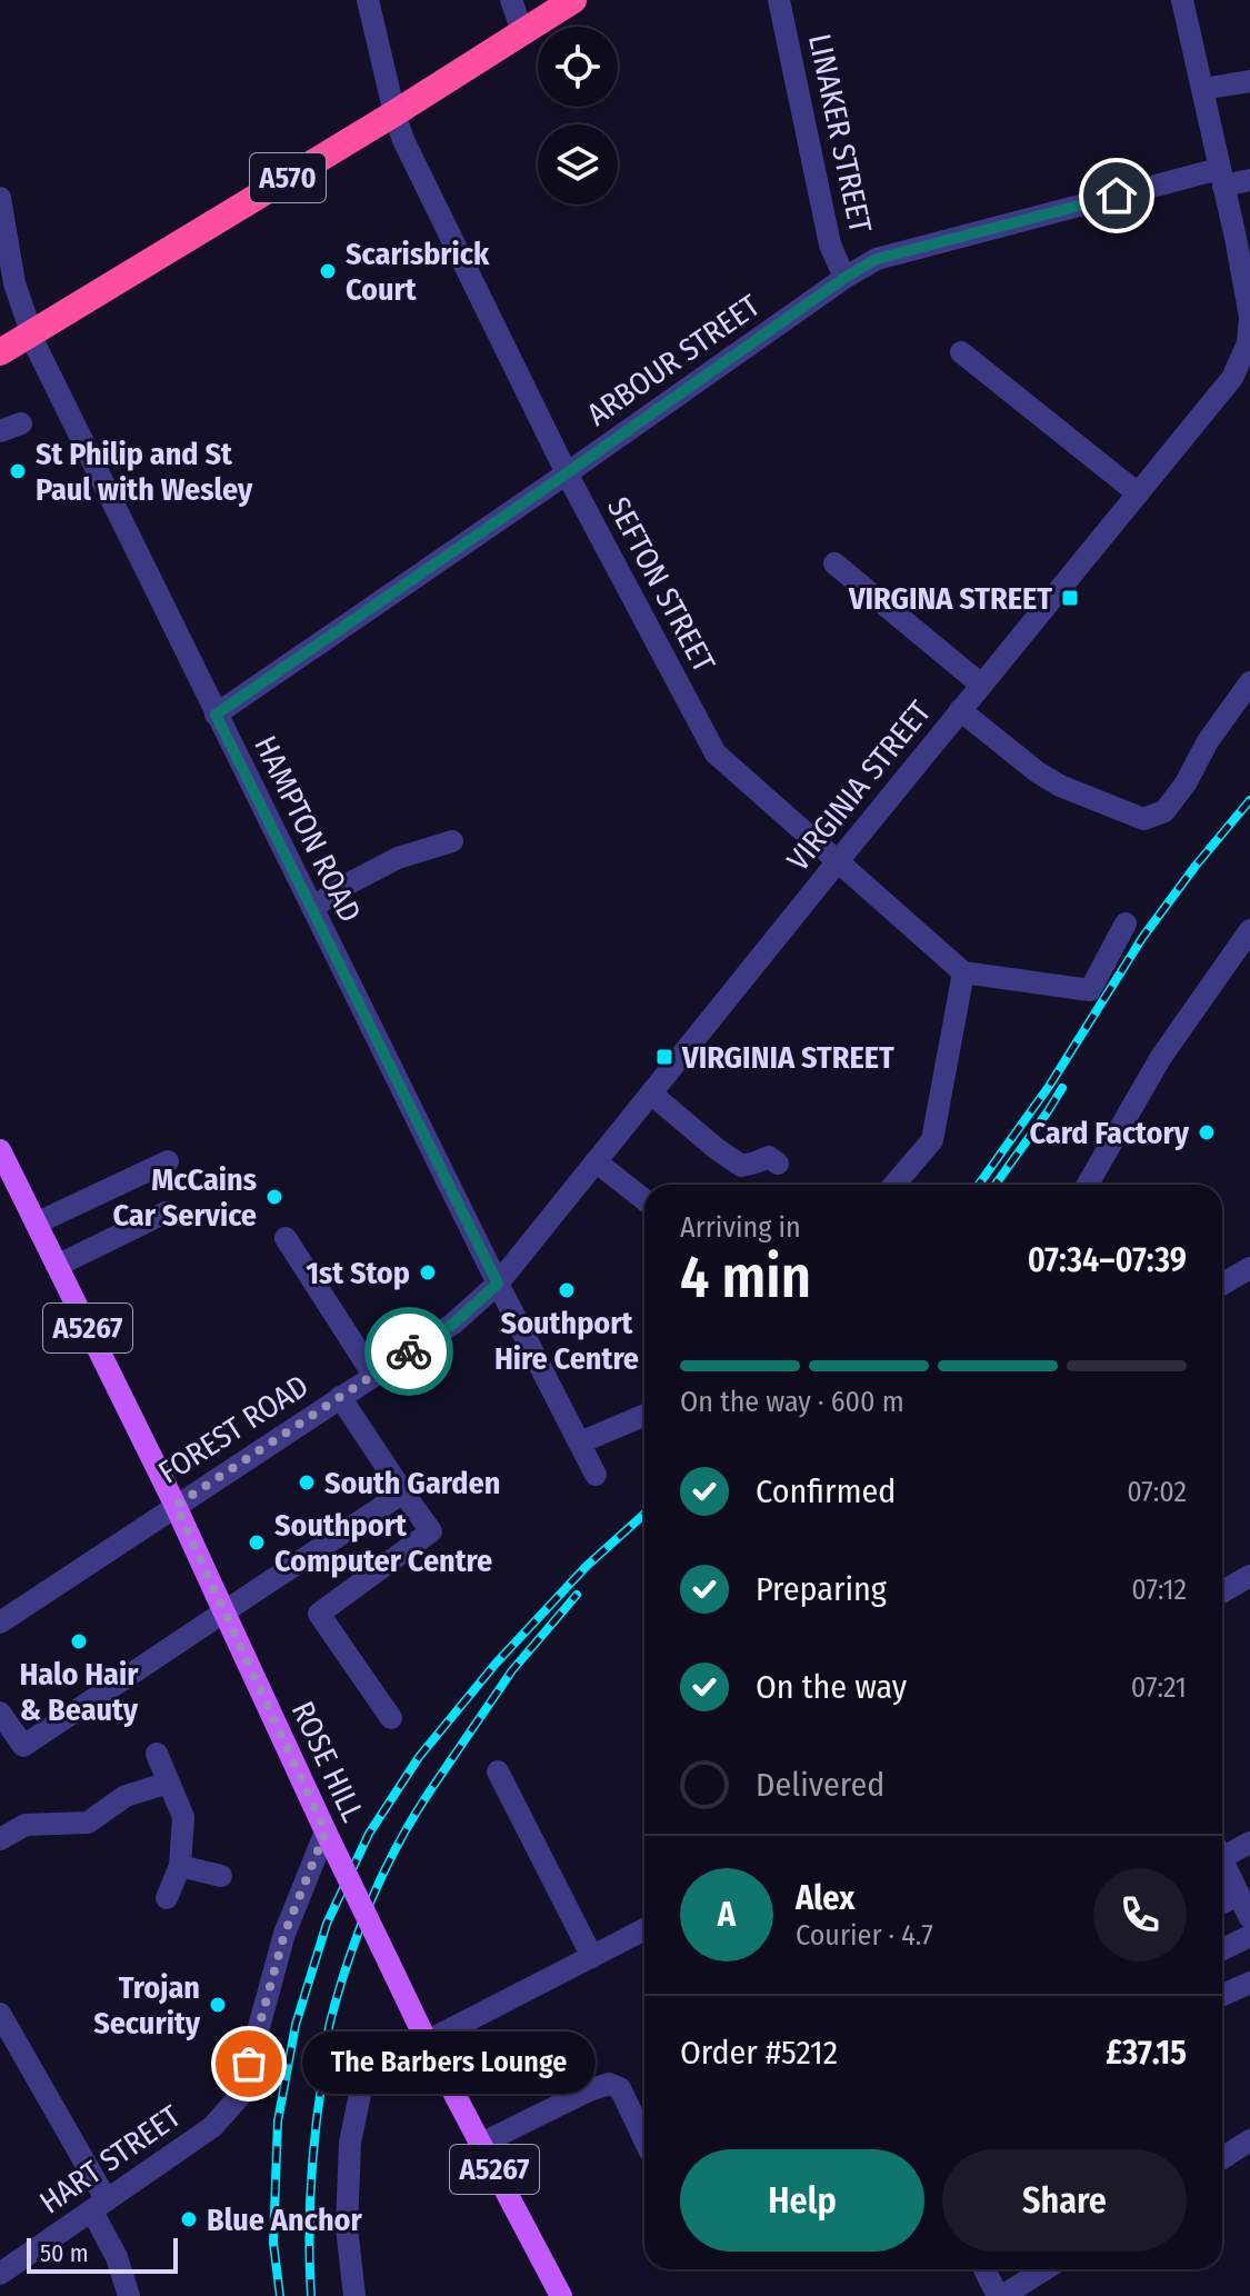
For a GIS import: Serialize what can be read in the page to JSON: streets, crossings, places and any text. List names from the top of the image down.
{
  "streets": {
    "highway": ["A570"],
    "main road": ["A5267", "ROSE HILL"],
    "street": [
      "LINAKER STREET",
      "ARBOUR STREET",
      "SEFTON STREET",
      "VIRGINIA STREET",
      "HAMPTON ROAD",
      "FOREST ROAD",
      "HART STREET"
    ]
  },
  "crossings": [
    ["LINAKER STREET", "ARBOUR STREET"],
    ["A570", "SEFTON STREET"],
    ["A570", "HAMPTON ROAD"],
    ["ARBOUR STREET", "SEFTON STREET"],
    ["ARBOUR STREET", "VIRGINIA STREET"],
    ["ARBOUR STREET", "HAMPTON ROAD"],
    ["SEFTON STREET", "VIRGINIA STREET"],
    ["VIRGINIA STREET", "HAMPTON ROAD"],
    ["VIRGINIA STREET", "FOREST ROAD"],
    ["HAMPTON ROAD", "FOREST ROAD"],
    ["A5267", "FOREST ROAD"],
    ["A5267", "ROSE HILL"],
    ["FOREST ROAD", "ROSE HILL"],
    ["ROSE HILL", "HART STREET"]
  ],
  "places": {
    "other": [
      "Scarisbrick Court",
      "St Philip and St Paul with Wesley",
      "Card Factory",
      "McCains Car Service",
      "1st Stop",
      "Southport Hire Centre",
      "South Garden",
      "Southport Computer Centre",
      "Halo Hair & Beauty",
      "Trojan Security",
      "The Barbers Lounge",
      "Blue Anchor"
    ],
    "transit": ["VIRGINA STREET", "VIRGINIA STREET"]
  },
  "scale_bar": "50 m",
  "page": {
    "heading": ["4 min", "Arriving in", "07:34–07:39"],
    "panel": [
      "Alex",
      "Courier · 4.7",
      "Order #5212",
      "£37.15"
    ],
    "bar": "On the way · 600 m",
    "list": [
      ["Confirmed", "07:02"],
      ["Preparing", "07:12"],
      ["On the way", "07:21"],
      "Delivered"
    ],
    "round": "A",
    "bubble": "The Barbers Lounge",
    "buttons": ["Help", "Share"],
    "scale": "50 m"
  }
}
